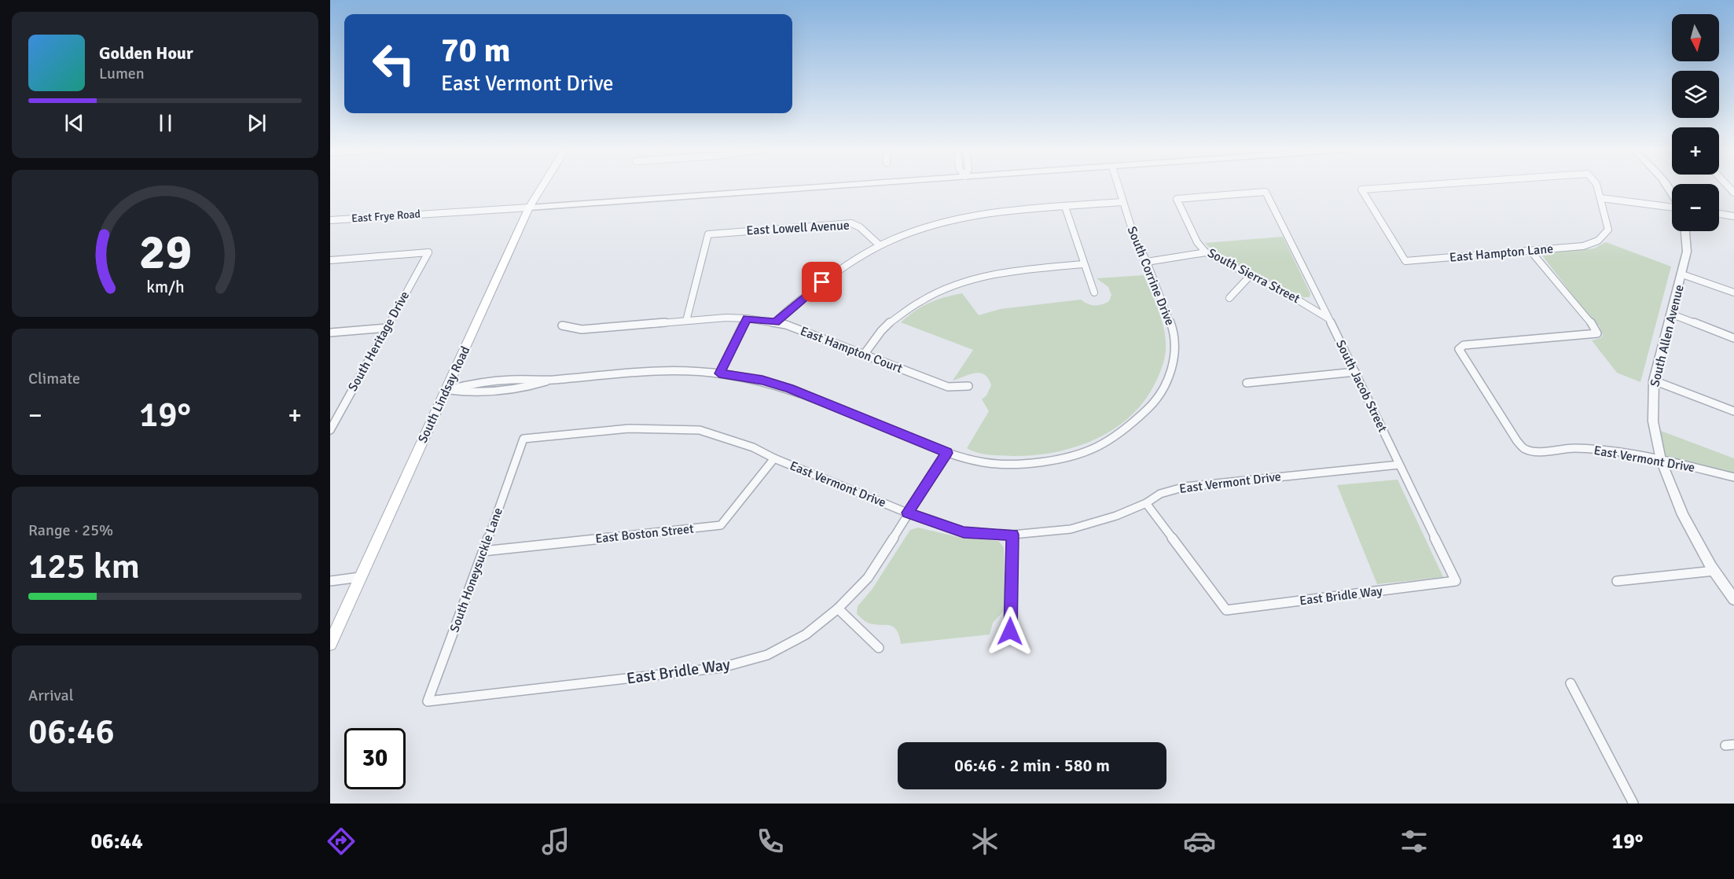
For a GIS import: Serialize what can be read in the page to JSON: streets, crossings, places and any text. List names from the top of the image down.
{
  "streets": {
    "main road": ["South Lindsay Road"],
    "street": [
      "East Frye Road",
      "East Lowell Avenue",
      "East Hampton Lane",
      "South Corrine Drive",
      "South Sierra Street",
      "South Allen Avenue",
      "South Heritage Drive",
      "East Hampton Court",
      "South Jacob Street",
      "East Vermont Drive",
      "East Boston Street",
      "South Honeysuckle Lane",
      "East Bridle Way"
    ]
  },
  "crossings": [
    ["East Frye Road", "South Lindsay Road"],
    ["East Lowell Avenue", "East Hampton Court"],
    ["East Hampton Lane", "East Vermont Drive"],
    ["South Corrine Drive", "South Lindsay Road"],
    ["South Corrine Drive", "East Bridle Way"],
    ["South Sierra Street", "South Jacob Street"],
    ["South Allen Avenue", "East Vermont Drive"],
    ["South Jacob Street", "East Vermont Drive"],
    ["South Jacob Street", "East Bridle Way"],
    ["East Vermont Drive", "East Boston Street"],
    ["East Vermont Drive", "South Honeysuckle Lane"],
    ["East Vermont Drive", "East Bridle Way"],
    ["East Boston Street", "South Honeysuckle Lane"],
    ["South Honeysuckle Lane", "East Bridle Way"]
  ],
  "north": "bottom",
  "page": {
    "map_buttons": ["+", "−"],
    "turn": ["70 m", "East Vermont Drive"],
    "song": ["Golden Hour", "Lumen"],
    "tile": [
      "Climate",
      ["Range · 25%", "125 km"],
      ["Arrival", "06:46"]
    ],
    "heat": ["−", "19°", "+"],
    "limit": "30",
    "trip": "06:46 · 2 min · 580 m",
    "tabs": ["06:44", "19°"],
    "gauge": ["29", "km/h"]
  }
}
